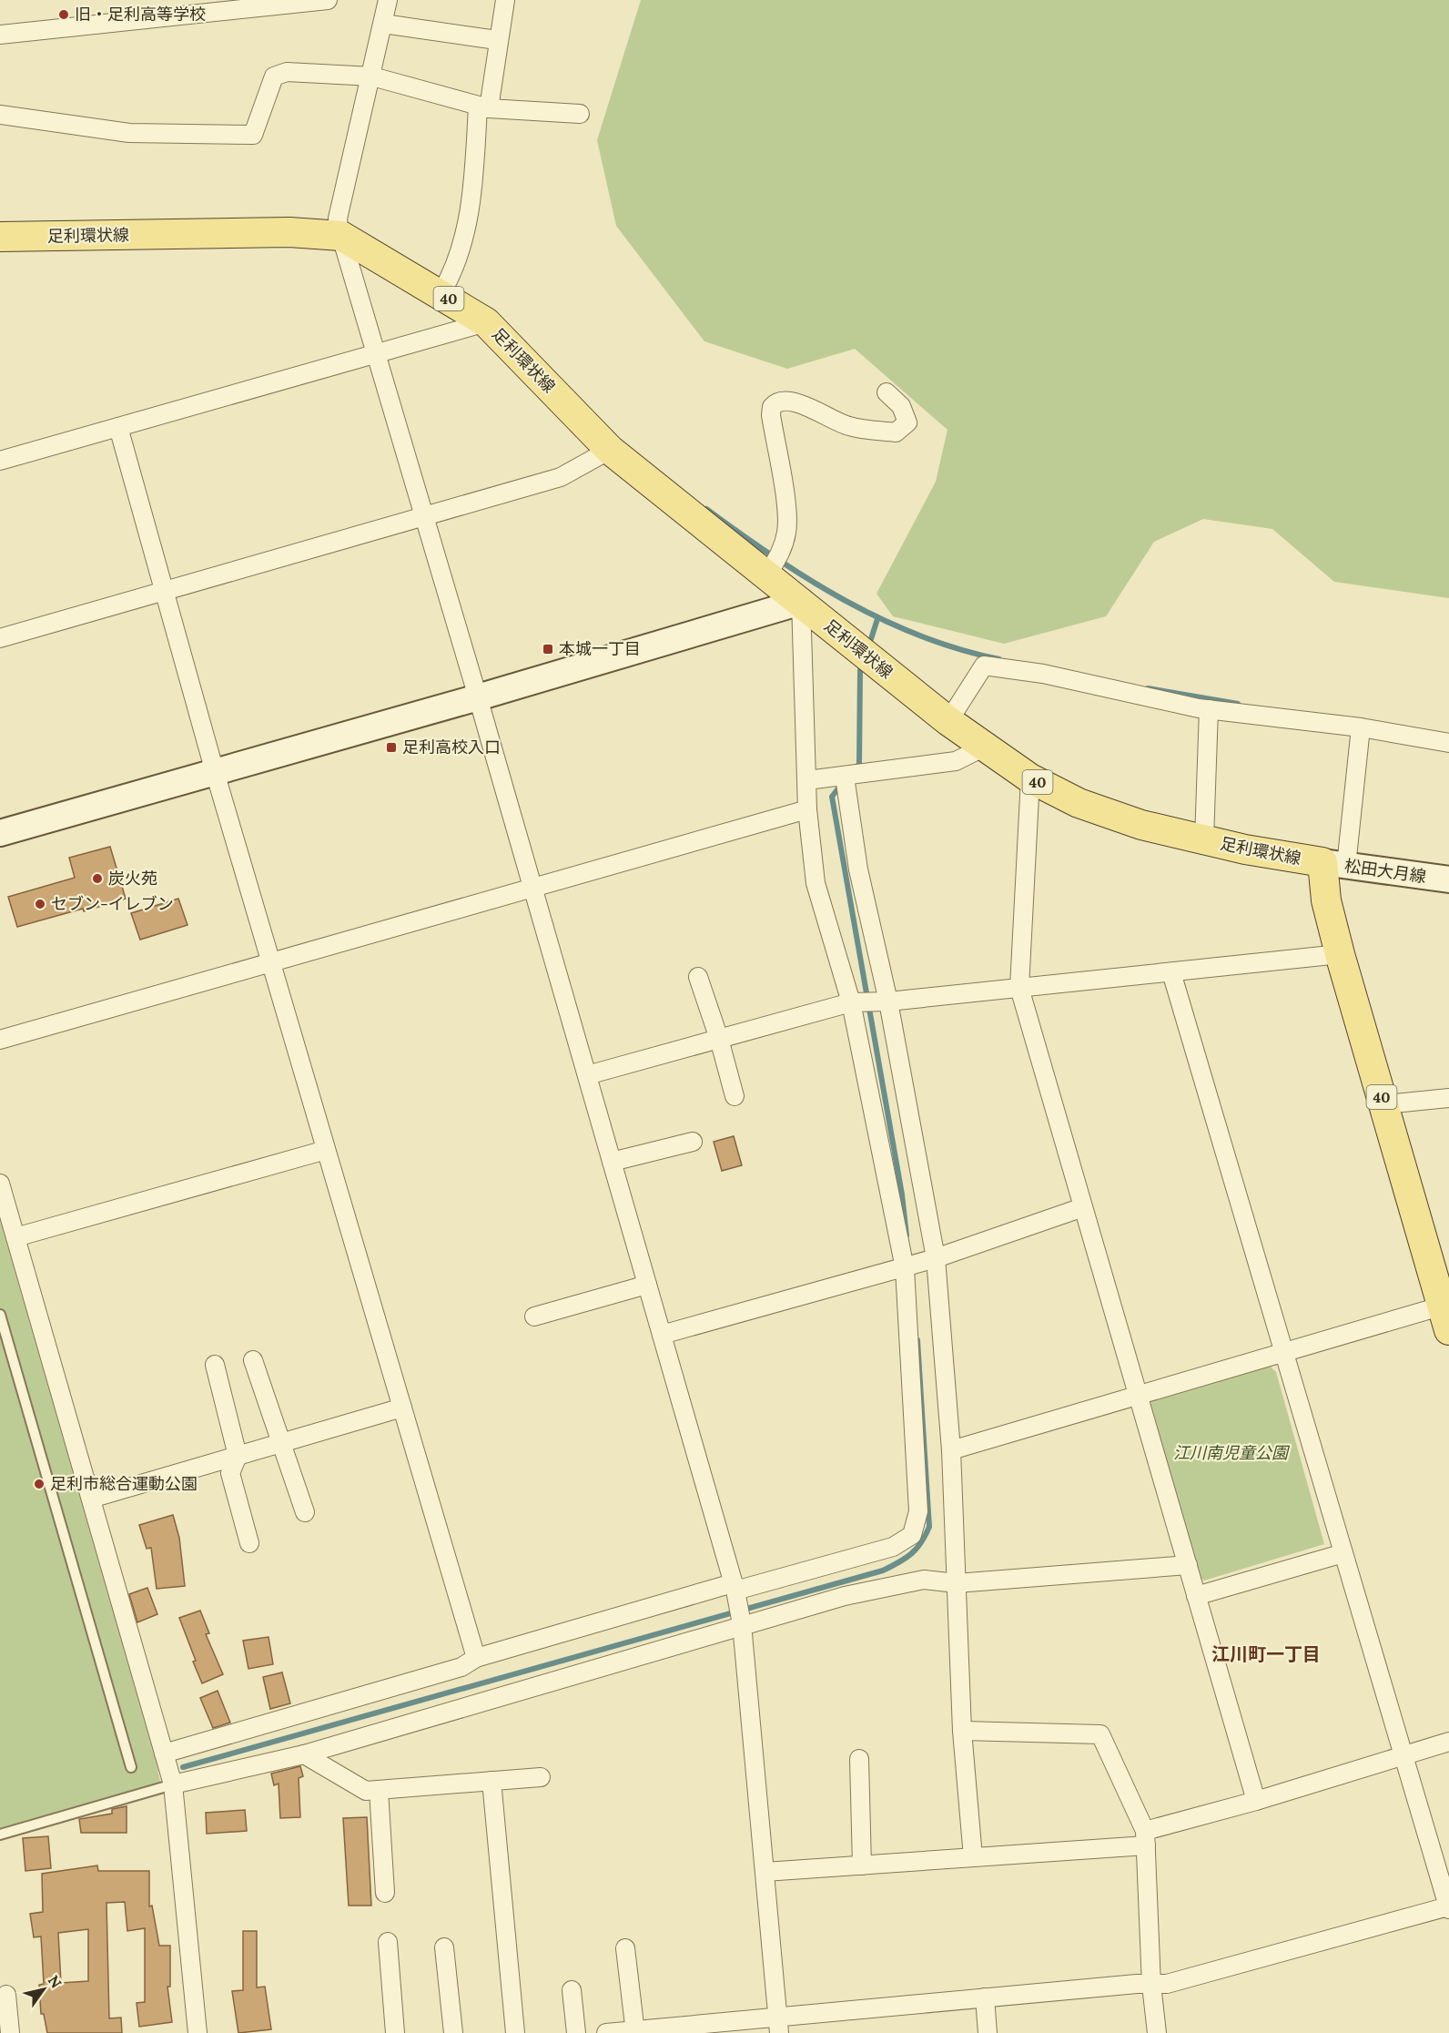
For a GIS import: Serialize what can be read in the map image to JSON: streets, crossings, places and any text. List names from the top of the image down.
{
  "streets": {
    "main road": ["足利環状線", "40"],
    "street": ["松田大月線"]
  },
  "crossings": [
    ["足利環状線", "松田大月線"]
  ],
  "districts": ["江川町一丁目"],
  "parks": ["江川南児童公園"],
  "places": {
    "other": [
      "旧・足利高等学校",
      "炭火苑",
      "セブン-イレブン",
      "足利市総合運動公園"
    ],
    "transit": ["本城一丁目", "足利高校入口"]
  },
  "north": "top right"
}
